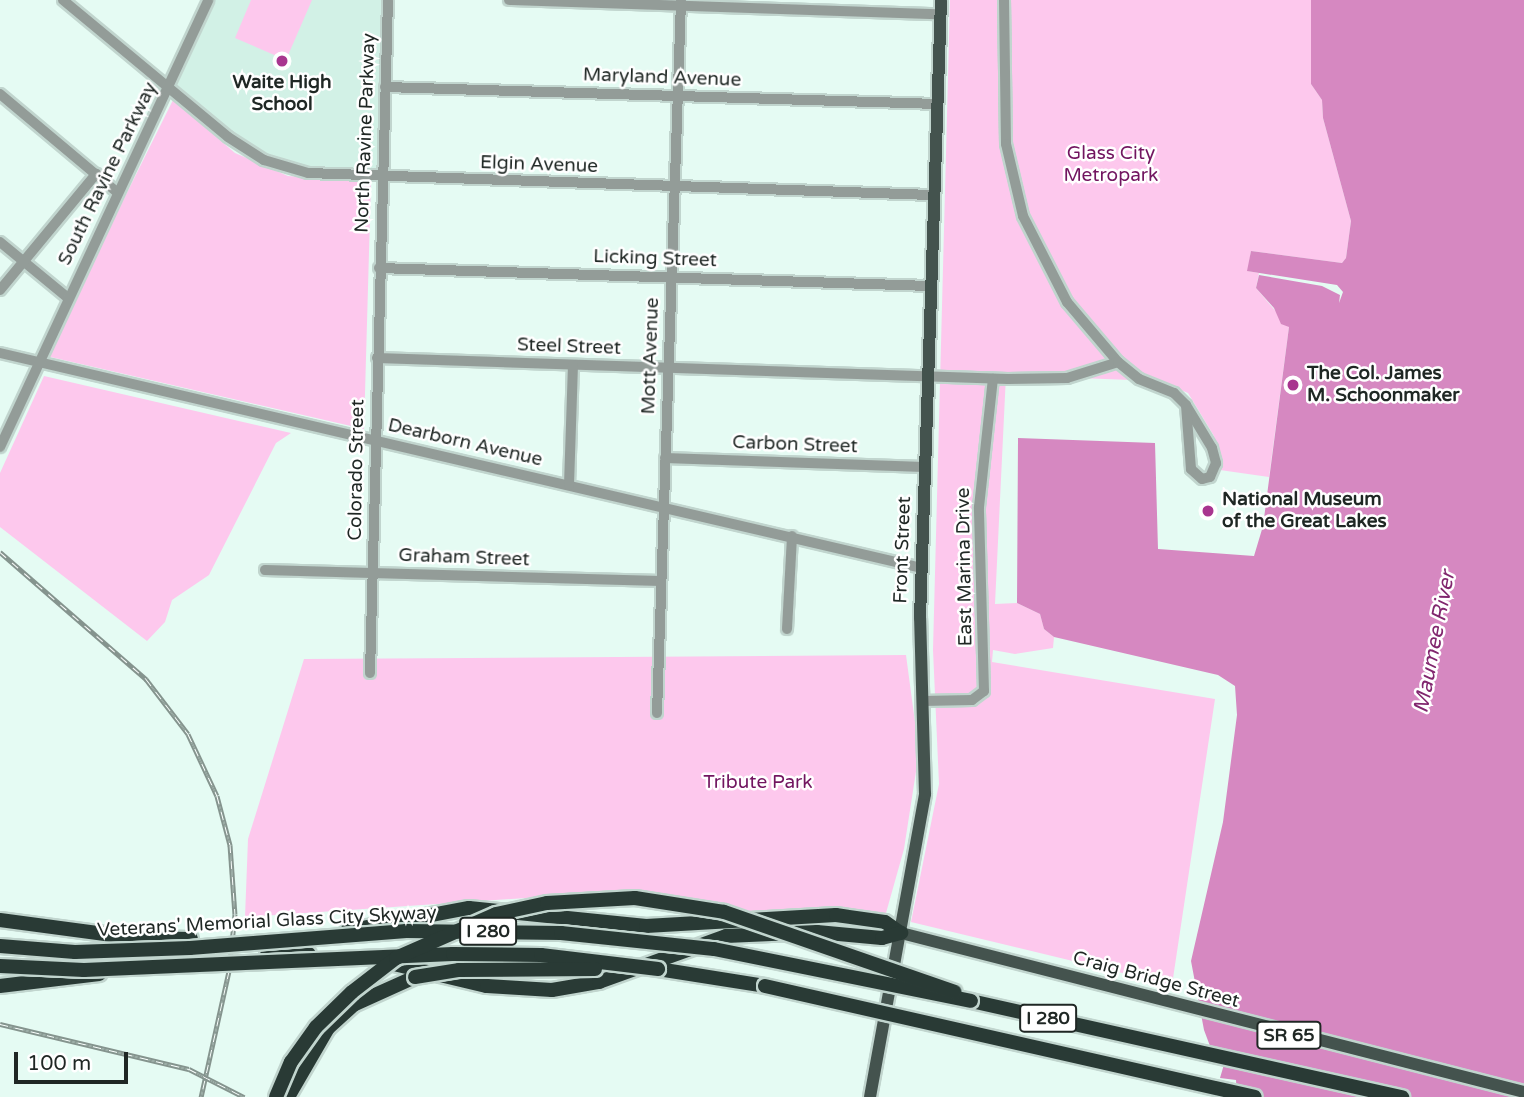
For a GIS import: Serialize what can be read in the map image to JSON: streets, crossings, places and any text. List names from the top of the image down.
{
  "streets": {
    "highway": ["Veterans' Memorial Glass City Skyway", "I 280"],
    "main road": ["Front Street", "Craig Bridge Street", "SR 65"],
    "street": [
      "Maryland Avenue",
      "North Ravine Parkway",
      "Elgin Avenue",
      "South Ravine Parkway",
      "Licking Street",
      "Steel Street",
      "Mott Avenue",
      "Dearborn Avenue",
      "Carbon Street",
      "Colorado Street",
      "Graham Street",
      "East Marina Drive"
    ]
  },
  "crossings": [
    ["Maryland Avenue", "North Ravine Parkway"],
    ["Maryland Avenue", "Mott Avenue"],
    ["Maryland Avenue", "Front Street"],
    ["North Ravine Parkway", "Elgin Avenue"],
    ["North Ravine Parkway", "Licking Street"],
    ["North Ravine Parkway", "Colorado Street"],
    ["Elgin Avenue", "South Ravine Parkway"],
    ["Elgin Avenue", "Mott Avenue"],
    ["Elgin Avenue", "Front Street"],
    ["South Ravine Parkway", "Dearborn Avenue"],
    ["Licking Street", "Mott Avenue"],
    ["Licking Street", "Colorado Street"],
    ["Licking Street", "Front Street"],
    ["Steel Street", "Mott Avenue"],
    ["Steel Street", "Colorado Street"],
    ["Steel Street", "Front Street"],
    ["Steel Street", "East Marina Drive"],
    ["Mott Avenue", "Dearborn Avenue"],
    ["Mott Avenue", "Carbon Street"],
    ["Mott Avenue", "Graham Street"],
    ["Dearborn Avenue", "Colorado Street"],
    ["Dearborn Avenue", "Front Street"],
    ["Carbon Street", "Front Street"],
    ["Colorado Street", "Graham Street"],
    ["Front Street", "East Marina Drive"],
    ["Front Street", "Craig Bridge Street"]
  ],
  "water": ["Maumee River"],
  "parks": ["Glass City Metropark", "Tribute Park"],
  "places": ["Waite High School", "The Col. James M. Schoonmaker", "National Museum of the Great Lakes"],
  "scale_bar": "100 m"
}
